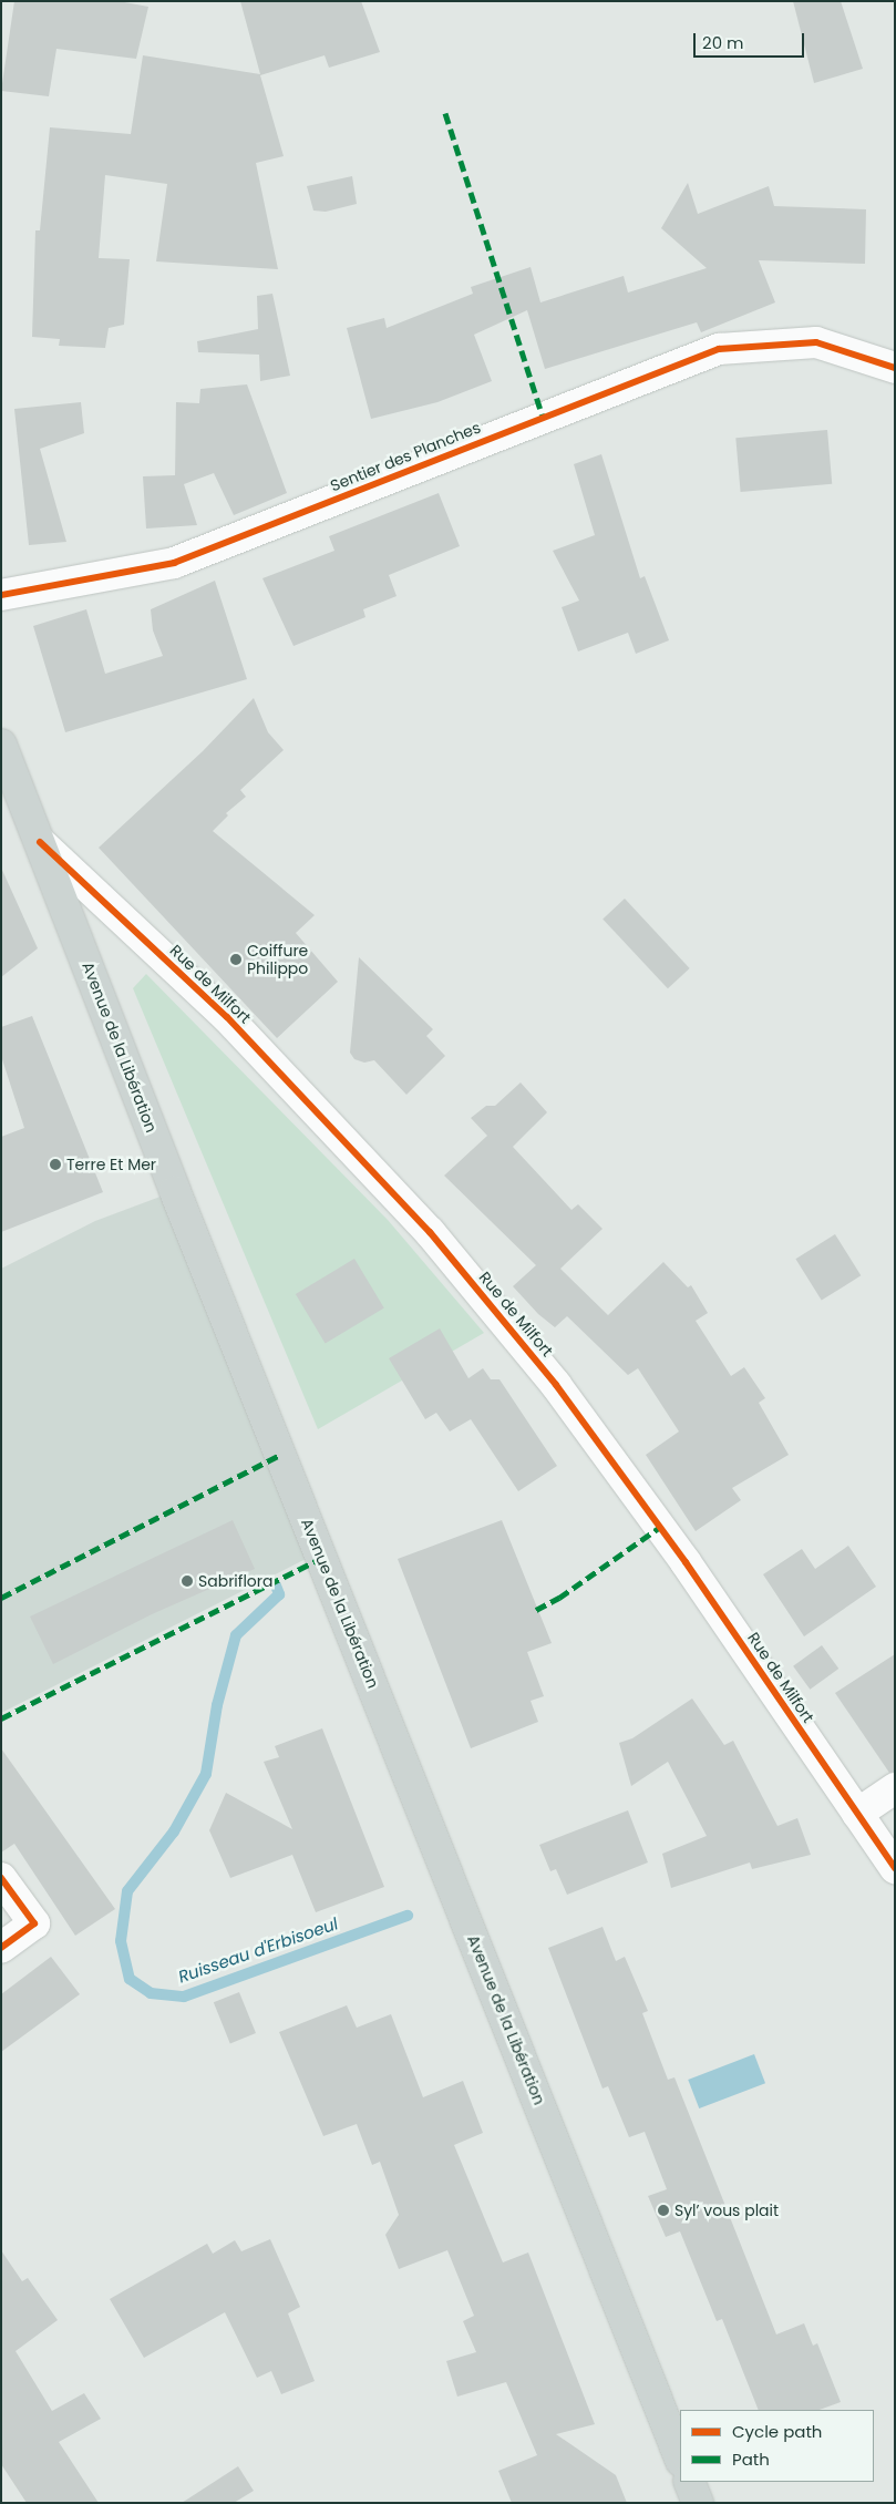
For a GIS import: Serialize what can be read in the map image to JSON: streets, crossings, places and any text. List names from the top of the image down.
{
  "streets": {
    "main road": ["Avenue de la Libération"],
    "street": ["Sentier des Planches", "Rue de Milfort"]
  },
  "crossings": [
    ["Rue de Milfort", "Avenue de la Libération"]
  ],
  "water": ["Ruisseau d'Erbisoeul"],
  "places": [
    "Coiffure Philippo",
    "Terre Et Mer",
    "Sabriflora",
    "Syl’ vous plait"
  ],
  "legend": ["Cycle path", "Path"],
  "scale_bar": "20 m"
}
